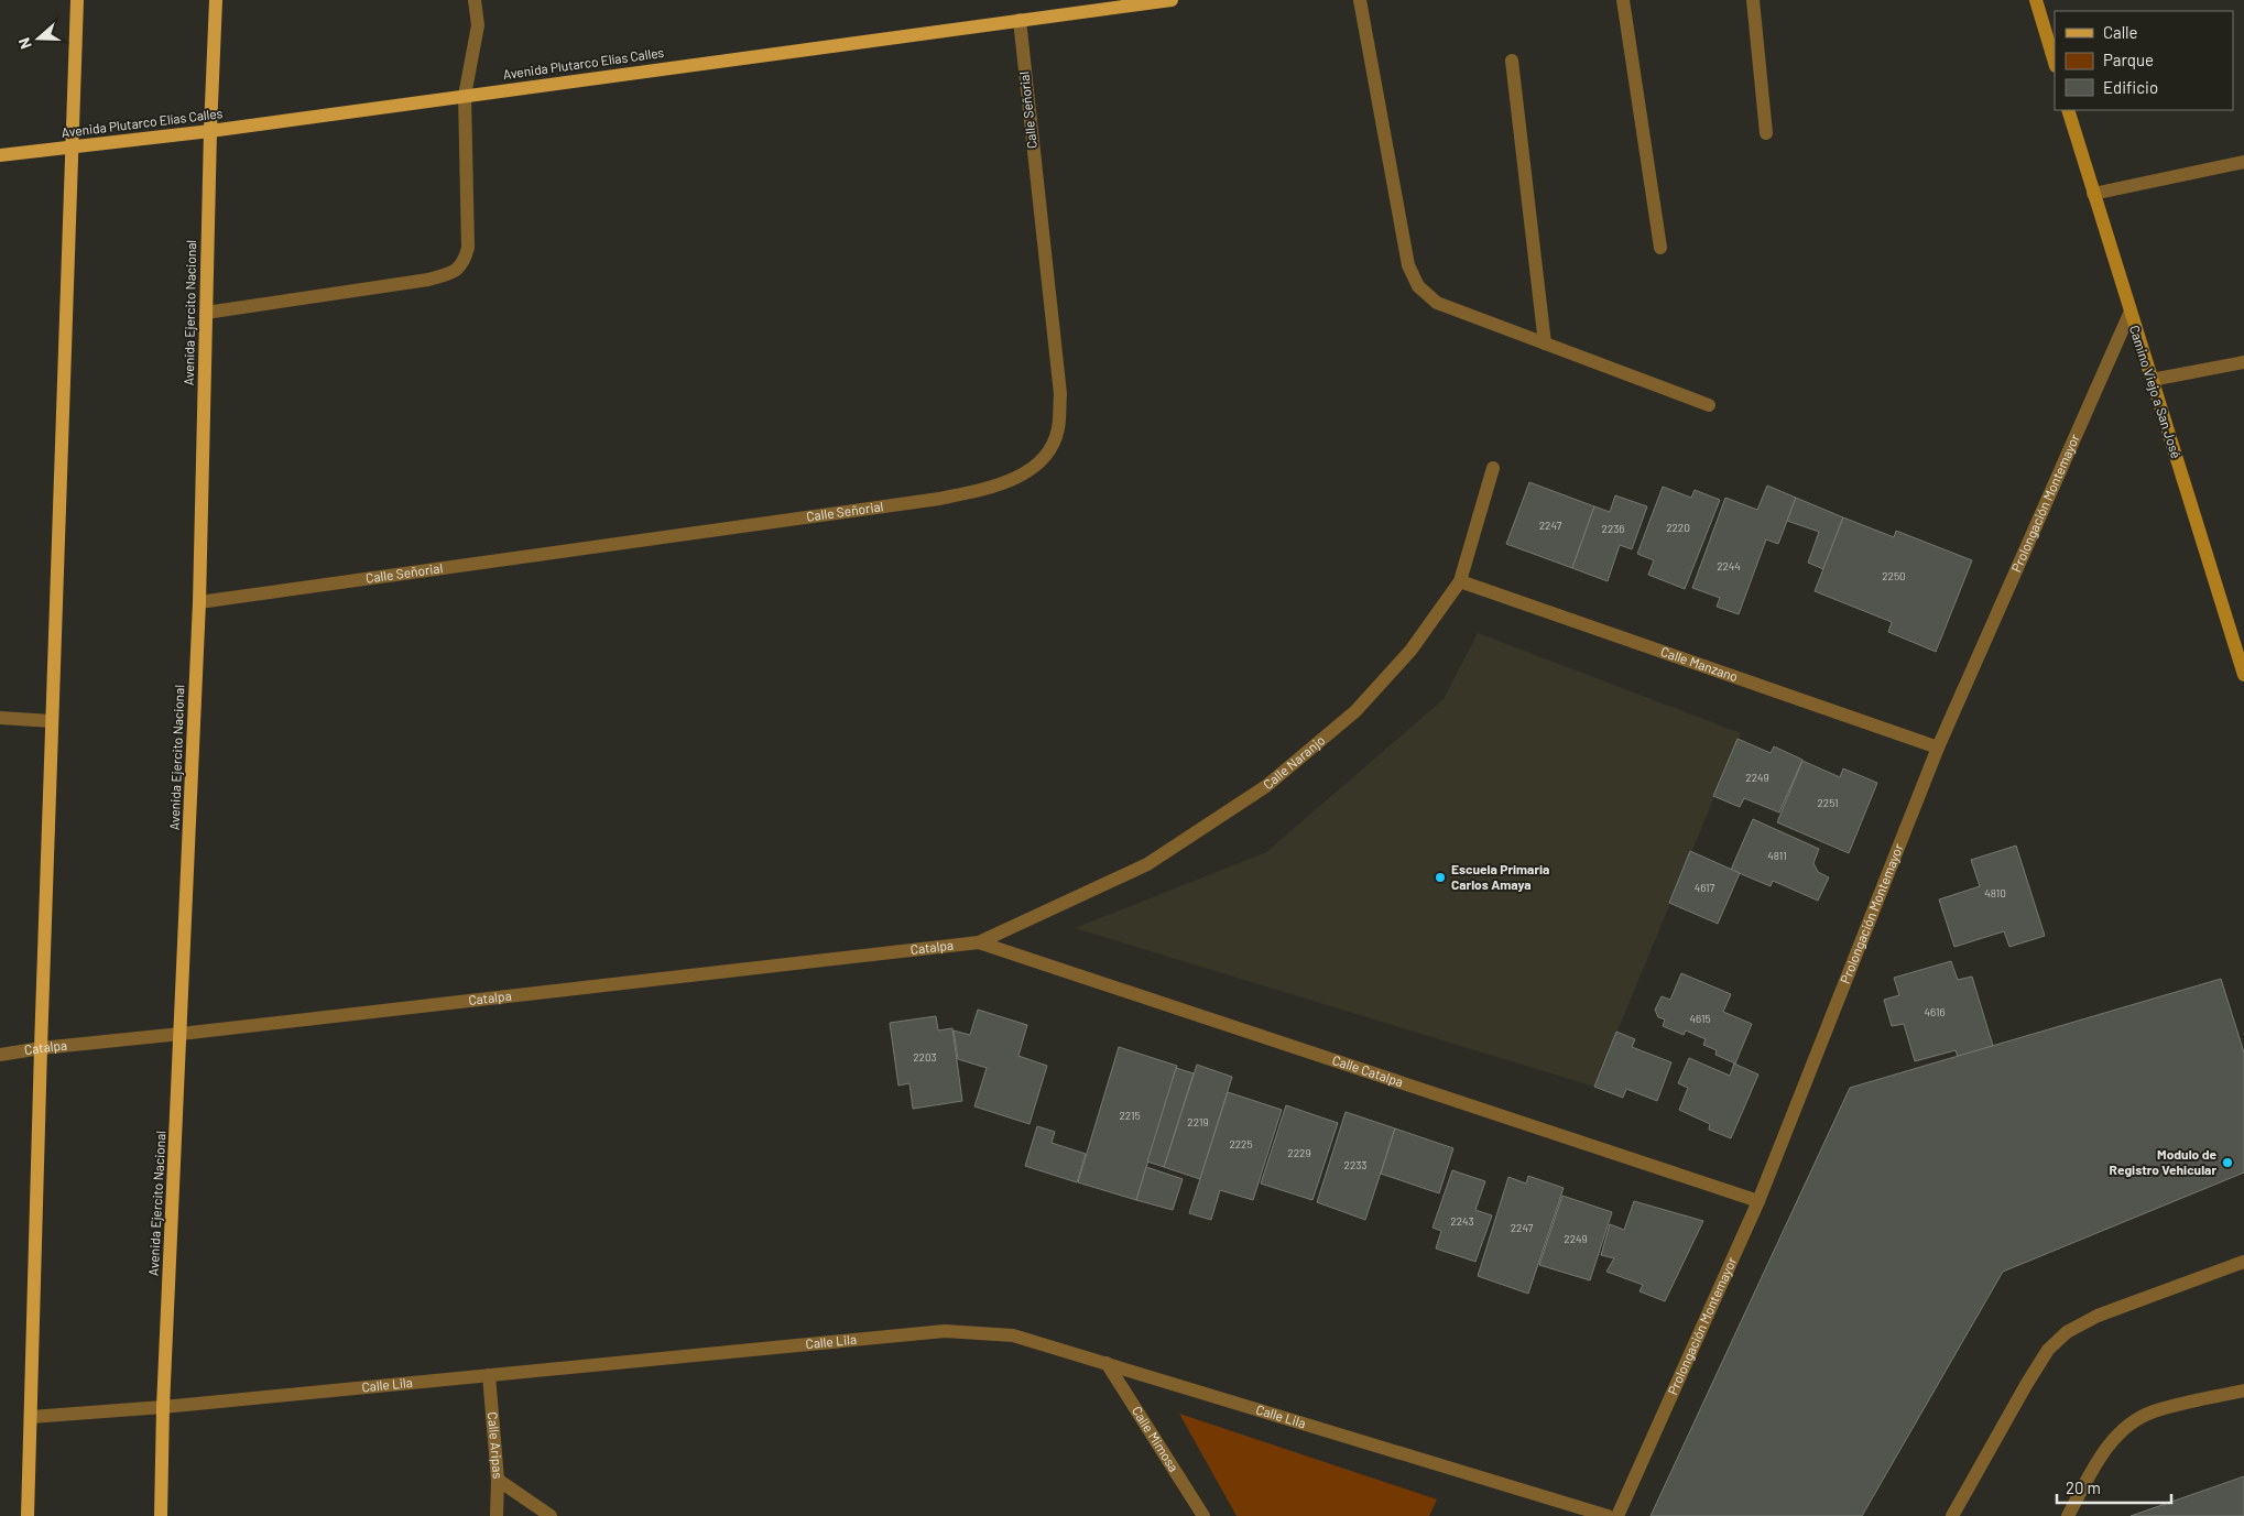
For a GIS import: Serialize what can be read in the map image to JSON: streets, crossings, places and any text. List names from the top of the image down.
{
  "streets": {
    "main road": ["Avenida Plutarco Elías Calles", "Avenida Ejercito Nacional"],
    "street": [
      "Calle Señorial",
      "Camino Viejo a San José",
      "Prolongación Montemayor",
      "Calle Manzano",
      "Calle Naranjo",
      "Catalpa",
      "Calle Catalpa",
      "Calle Lila",
      "Calle Mimosa",
      "Calle Aripas"
    ]
  },
  "crossings": [
    ["Avenida Plutarco Elías Calles", "Calle Señorial"],
    ["Avenida Plutarco Elías Calles", "Avenida Ejercito Nacional"],
    ["Calle Señorial", "Avenida Ejercito Nacional"],
    ["Avenida Ejercito Nacional", "Catalpa"],
    ["Avenida Ejercito Nacional", "Calle Lila"],
    ["Camino Viejo a San José", "Prolongación Montemayor"],
    ["Prolongación Montemayor", "Calle Manzano"],
    ["Prolongación Montemayor", "Calle Catalpa"],
    ["Calle Manzano", "Calle Naranjo"],
    ["Calle Naranjo", "Catalpa"],
    ["Calle Naranjo", "Calle Catalpa"],
    ["Catalpa", "Calle Catalpa"],
    ["Calle Lila", "Calle Mimosa"],
    ["Calle Lila", "Calle Aripas"]
  ],
  "places": ["Escuela Primaria Carlos Amaya", "Modulo de Registro Vehicular"],
  "house_numbers": [
    "2247",
    "2220",
    "2236",
    "2244",
    "2250",
    "2249",
    "2251",
    "4811",
    "4617",
    "4810",
    "4616",
    "4615",
    "2203",
    "2215",
    "2219",
    "2225",
    "2229",
    "2233",
    "2243",
    "2247",
    "2249"
  ],
  "legend": ["Calle", "Parque", "Edificio"],
  "scale_bar": "20 m",
  "north": "left"
}
